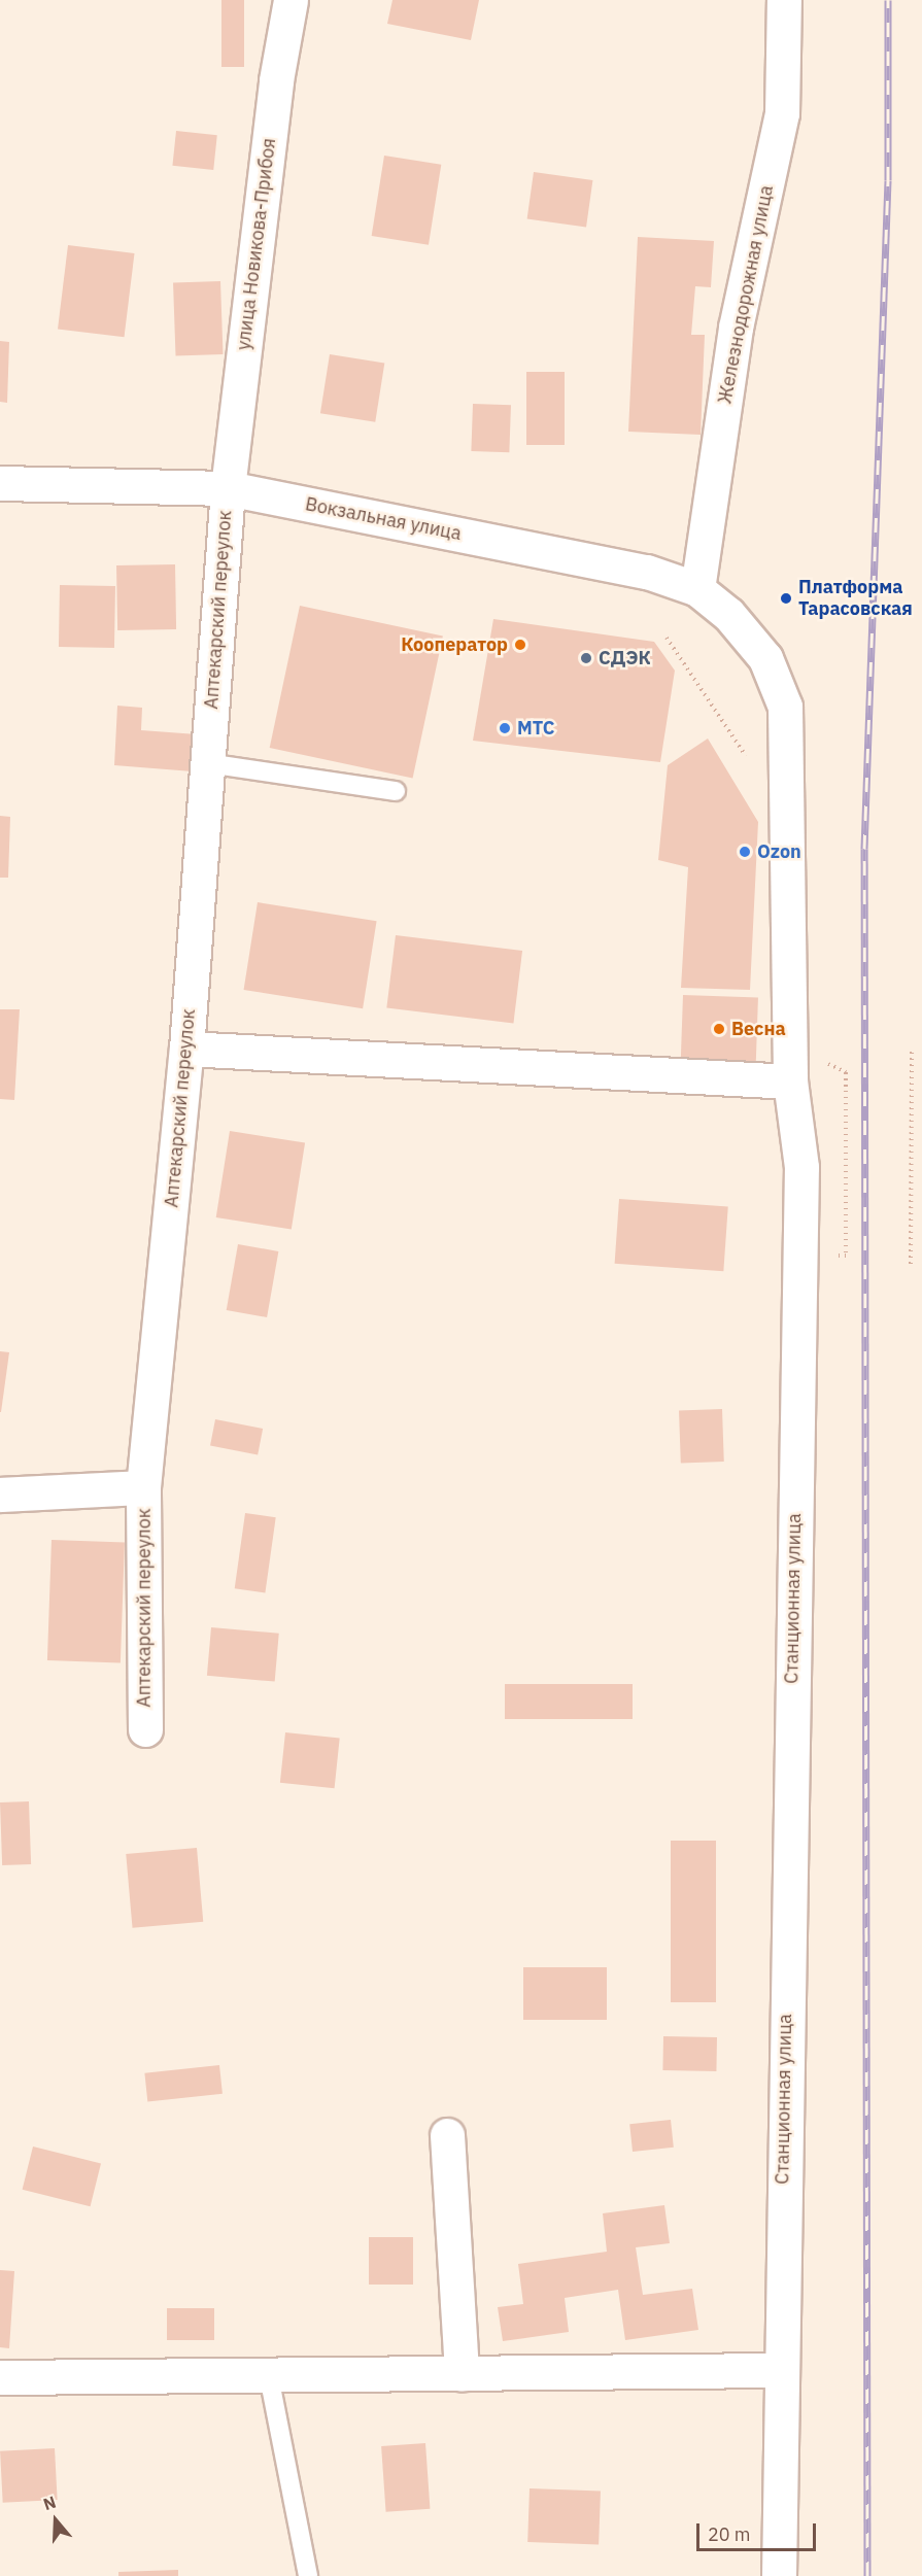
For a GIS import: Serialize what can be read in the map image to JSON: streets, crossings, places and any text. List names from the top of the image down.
{
  "streets": {
    "street": [
      "улица Новикова-Прибоя",
      "Железнодорожная улица",
      "Вокзальная улица",
      "Аптекарский переулок",
      "Станционная улица"
    ]
  },
  "crossings": [
    ["улица Новикова-Прибоя", "Вокзальная улица"],
    ["улица Новикова-Прибоя", "Аптекарский переулок"],
    ["Железнодорожная улица", "Вокзальная улица"],
    ["Вокзальная улица", "Аптекарский переулок"],
    ["Вокзальная улица", "Станционная улица"]
  ],
  "places": [
    "Платформа Тарасовская",
    "Кооператор",
    "СДЭК",
    "МТС",
    "Ozon",
    "Весна"
  ],
  "scale_bar": "20 m",
  "north": "top"
}
